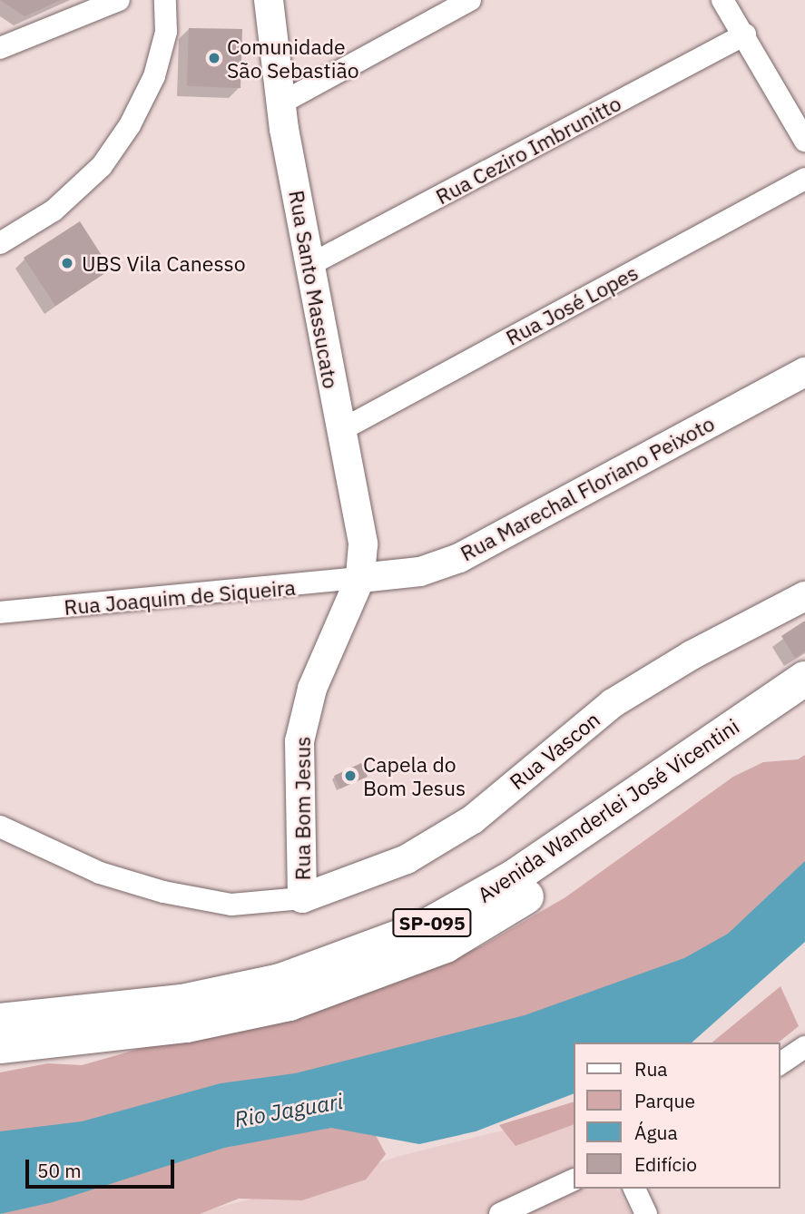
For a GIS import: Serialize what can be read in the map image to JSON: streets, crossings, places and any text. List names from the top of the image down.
{
  "streets": {
    "main road": ["Avenida Wanderlei José Vicentini", "SP-095"],
    "street": [
      "Rua Ceziro Imbrunitto",
      "Rua Santo Massucato",
      "Rua José Lopes",
      "Rua Marechal Floriano Peixoto",
      "Rua Joaquim de Siqueira",
      "Rua Vascon",
      "Rua Bom Jesus"
    ]
  },
  "crossings": [
    ["Rua Ceziro Imbrunitto", "Rua Santo Massucato"],
    ["Rua Santo Massucato", "Rua José Lopes"],
    ["Rua Santo Massucato", "Rua Marechal Floriano Peixoto"],
    ["Rua Santo Massucato", "Rua Joaquim de Siqueira"],
    ["Rua Santo Massucato", "Rua Bom Jesus"],
    ["Rua Marechal Floriano Peixoto", "Rua Joaquim de Siqueira"],
    ["Rua Marechal Floriano Peixoto", "Rua Bom Jesus"],
    ["Rua Joaquim de Siqueira", "Rua Bom Jesus"],
    ["Rua Vascon", "Rua Bom Jesus"]
  ],
  "water": ["Rio Jaguari"],
  "places": ["Comunidade São Sebastião", "UBS Vila Canesso", "Capela do Bom Jesus"],
  "legend": [
    "Rua",
    "Parque",
    "Água",
    "Edifício"
  ],
  "scale_bar": "50 m"
}
